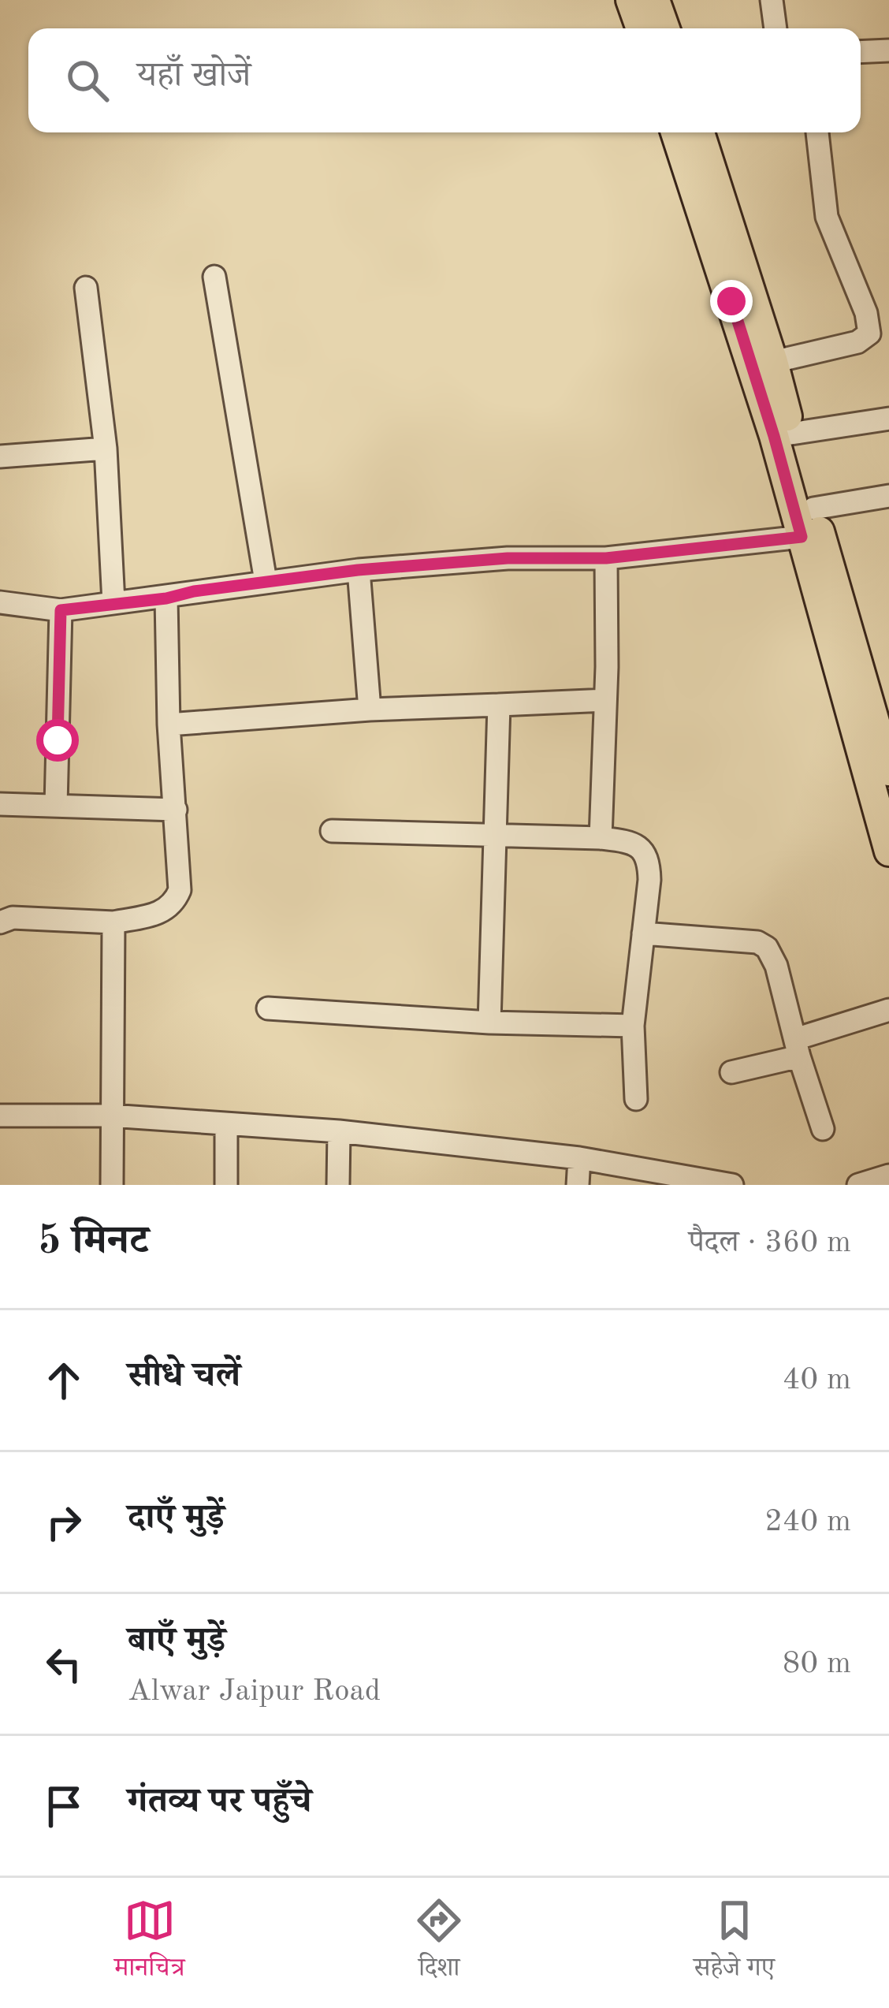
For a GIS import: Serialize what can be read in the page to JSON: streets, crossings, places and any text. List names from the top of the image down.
{
  "page": {
    "search": "यहाँ खोजें",
    "heading": ["5 मिनट", "पैदल · 360 m"],
    "list": [
      ["सीधे चलें", "40 m"],
      ["दाएँ मुड़ें", "240 m"],
      ["बाएँ मुड़ें", "Alwar Jaipur Road", "80 m"],
      "गंतव्य पर पहुँचे"
    ],
    "nav": ["मानचित्र", "दिशा", "सहेजे गए"]
  }
}
